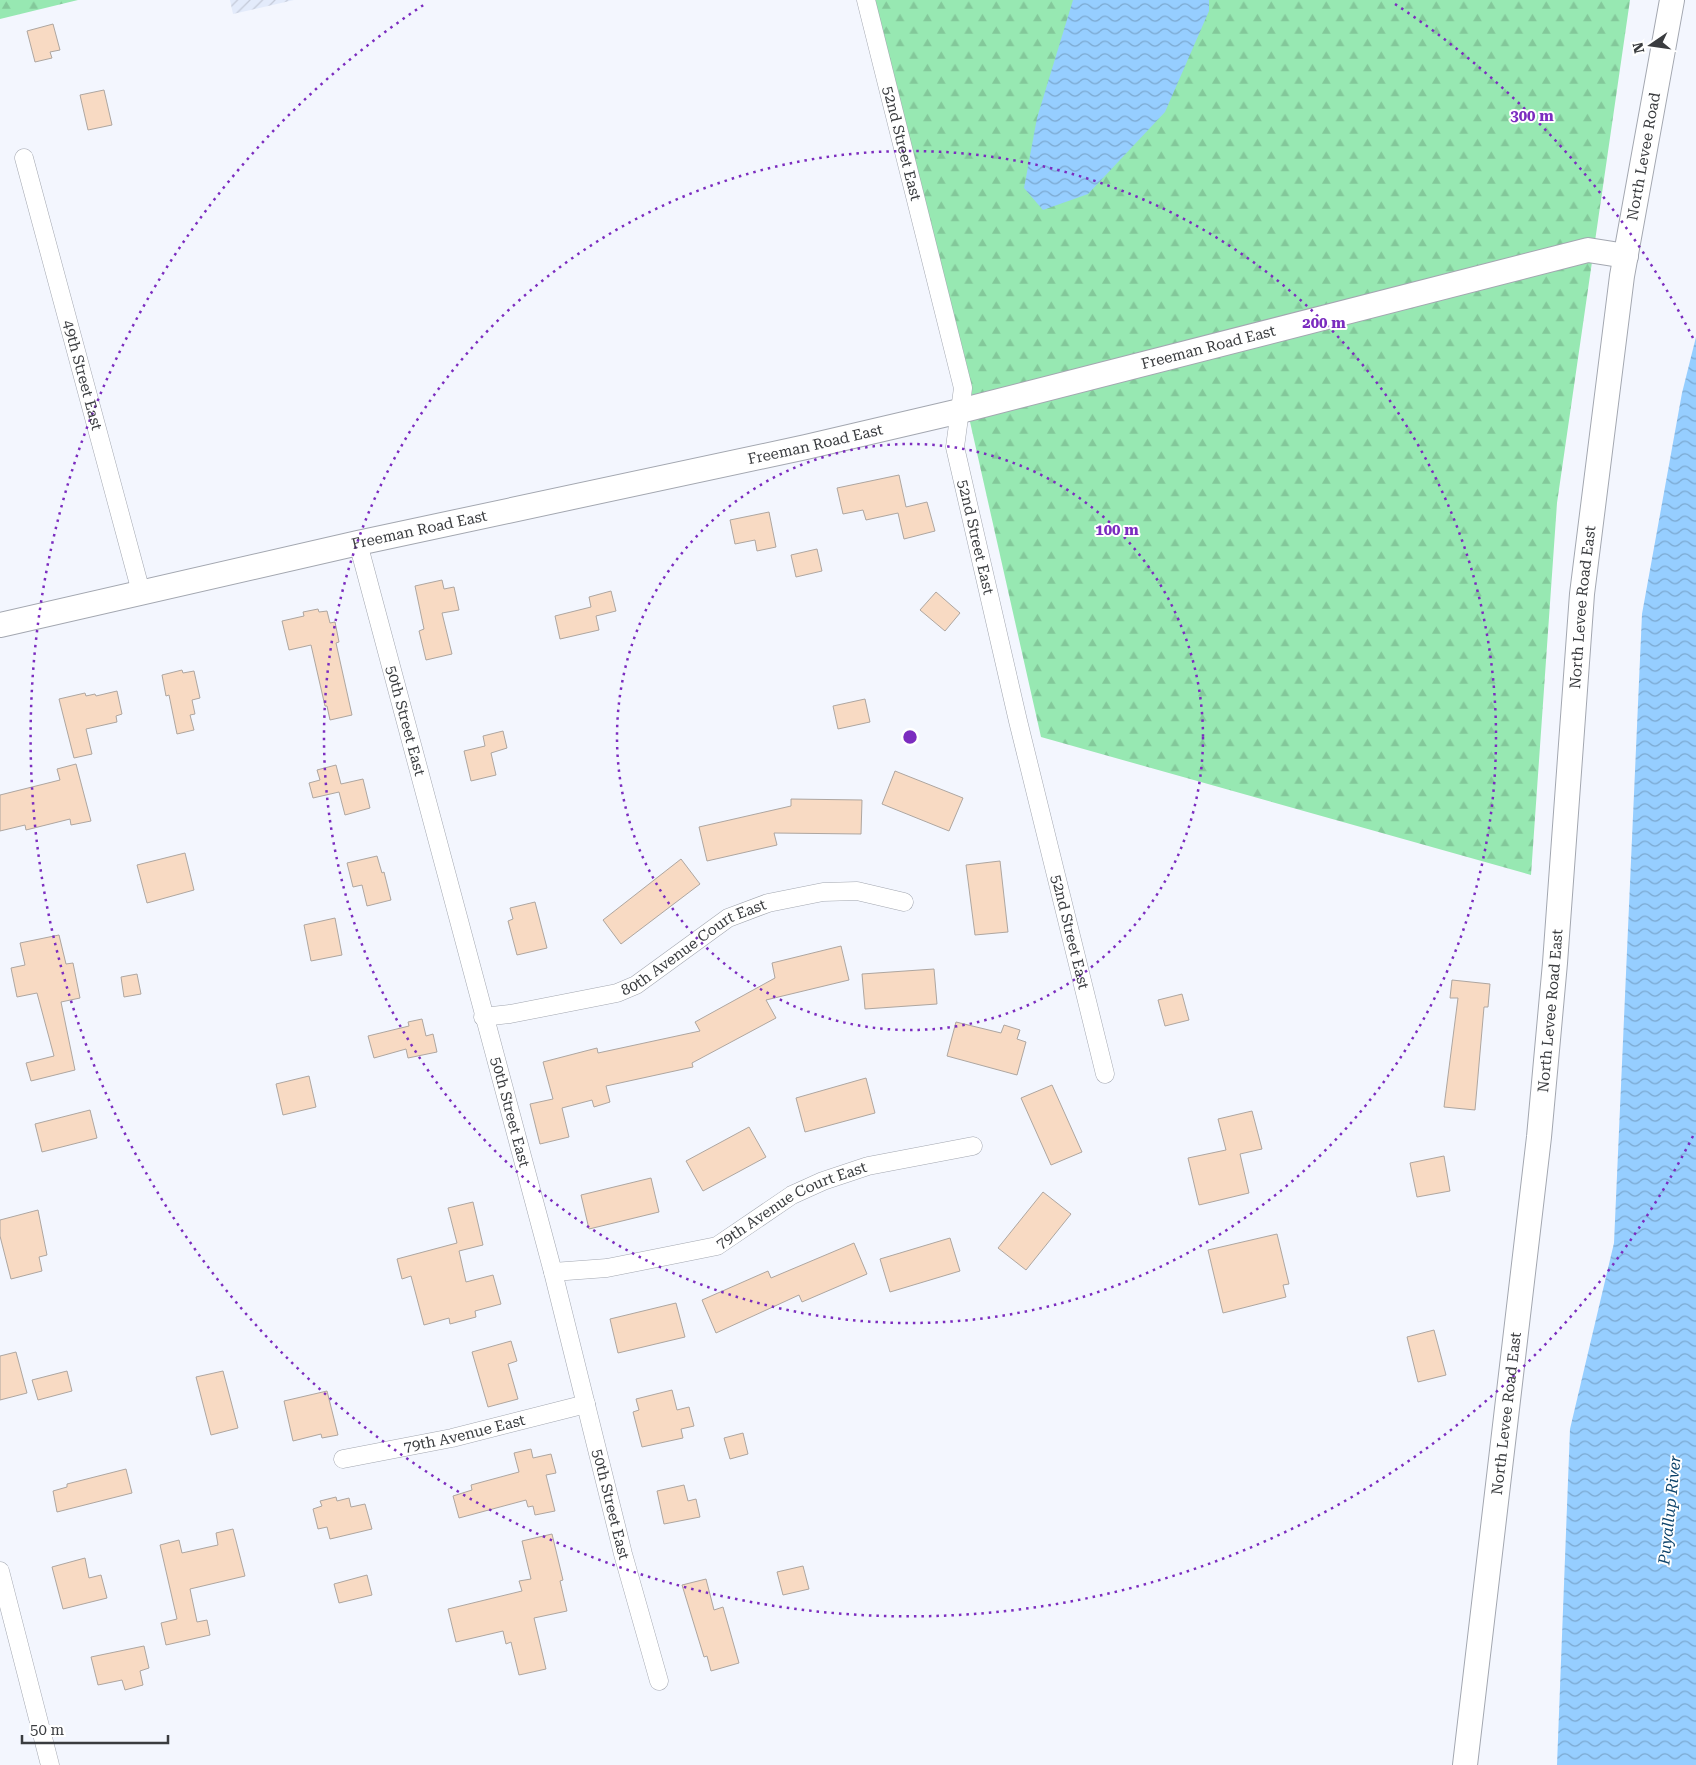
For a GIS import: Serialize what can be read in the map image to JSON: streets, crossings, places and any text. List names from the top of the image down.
{
  "streets": {
    "street": [
      "52nd Street East",
      "North Levee Road",
      "Freeman Road East",
      "49th Street East",
      "North Levee Road East",
      "50th Street East",
      "80th Avenue Court East",
      "79th Avenue Court East",
      "79th Avenue East"
    ]
  },
  "crossings": [
    ["52nd Street East", "Freeman Road East"],
    ["North Levee Road", "Freeman Road East"],
    ["North Levee Road", "North Levee Road East"],
    ["Freeman Road East", "49th Street East"],
    ["Freeman Road East", "North Levee Road East"],
    ["Freeman Road East", "50th Street East"],
    ["50th Street East", "80th Avenue Court East"],
    ["50th Street East", "79th Avenue Court East"],
    ["50th Street East", "79th Avenue East"]
  ],
  "water": ["Puyallup River"],
  "scale_bar": "50 m",
  "north": "left",
  "rings": ["300 m", "200 m", "100 m"]
}
